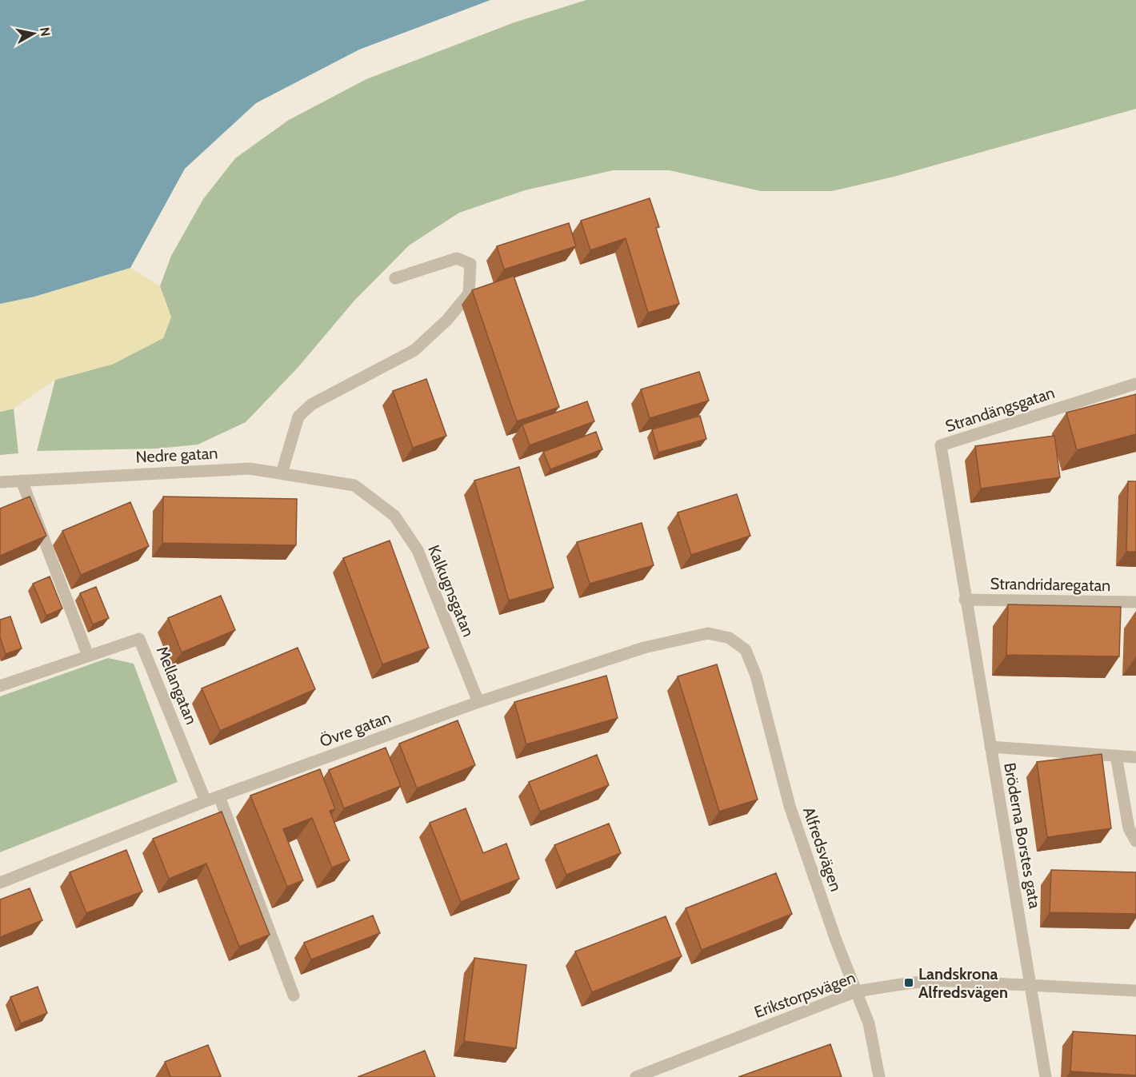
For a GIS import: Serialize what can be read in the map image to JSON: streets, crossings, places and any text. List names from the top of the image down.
{
  "streets": {
    "street": [
      "Strandängsgatan",
      "Nedre gatan",
      "Strandridaregatan",
      "Kalkugnsgatan",
      "Mellangatan",
      "Övre gatan",
      "Bröderna Borstes gata",
      "Alfredsvägen",
      "Erikstorpsvägen"
    ]
  },
  "crossings": [
    ["Strandängsgatan", "Strandridaregatan"],
    ["Strandängsgatan", "Bröderna Borstes gata"],
    ["Nedre gatan", "Kalkugnsgatan"],
    ["Strandridaregatan", "Bröderna Borstes gata"],
    ["Kalkugnsgatan", "Övre gatan"],
    ["Mellangatan", "Övre gatan"],
    ["Övre gatan", "Alfredsvägen"],
    ["Bröderna Borstes gata", "Erikstorpsvägen"],
    ["Alfredsvägen", "Erikstorpsvägen"]
  ],
  "places": {
    "transit": ["Landskrona Alfredsvägen"]
  },
  "north": "right"
}
